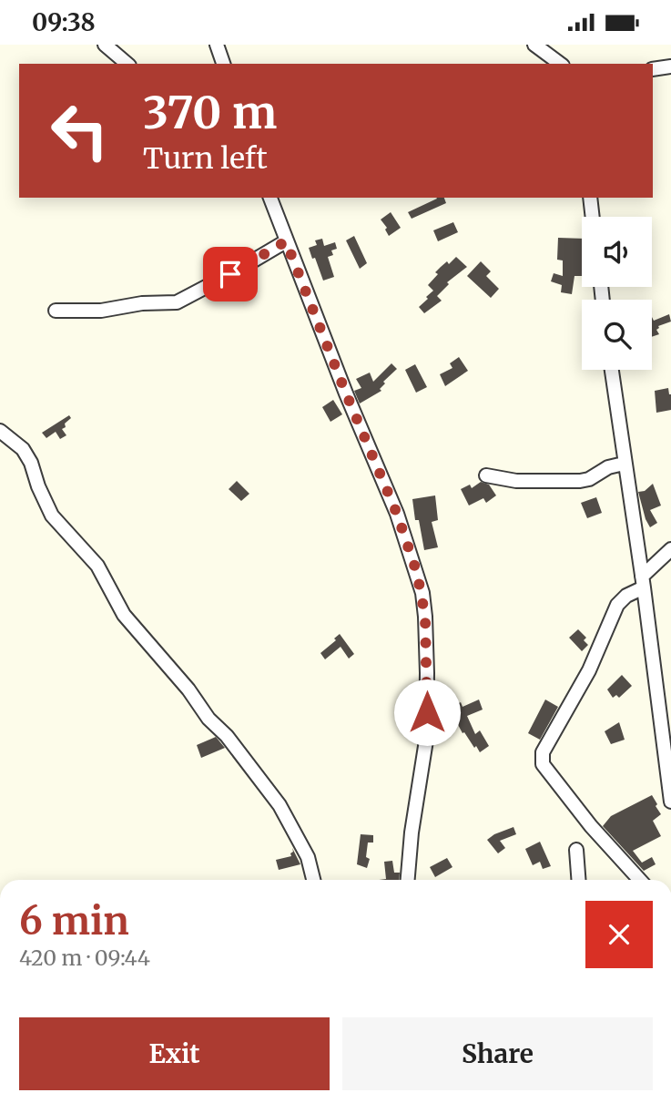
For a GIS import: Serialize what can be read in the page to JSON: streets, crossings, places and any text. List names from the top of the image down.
{
  "page": {
    "status": "09:38",
    "turn": ["370 m", "Turn left"],
    "heading": ["6 min", "420 m · 09:44"],
    "buttons": ["Exit", "Share"]
  }
}
